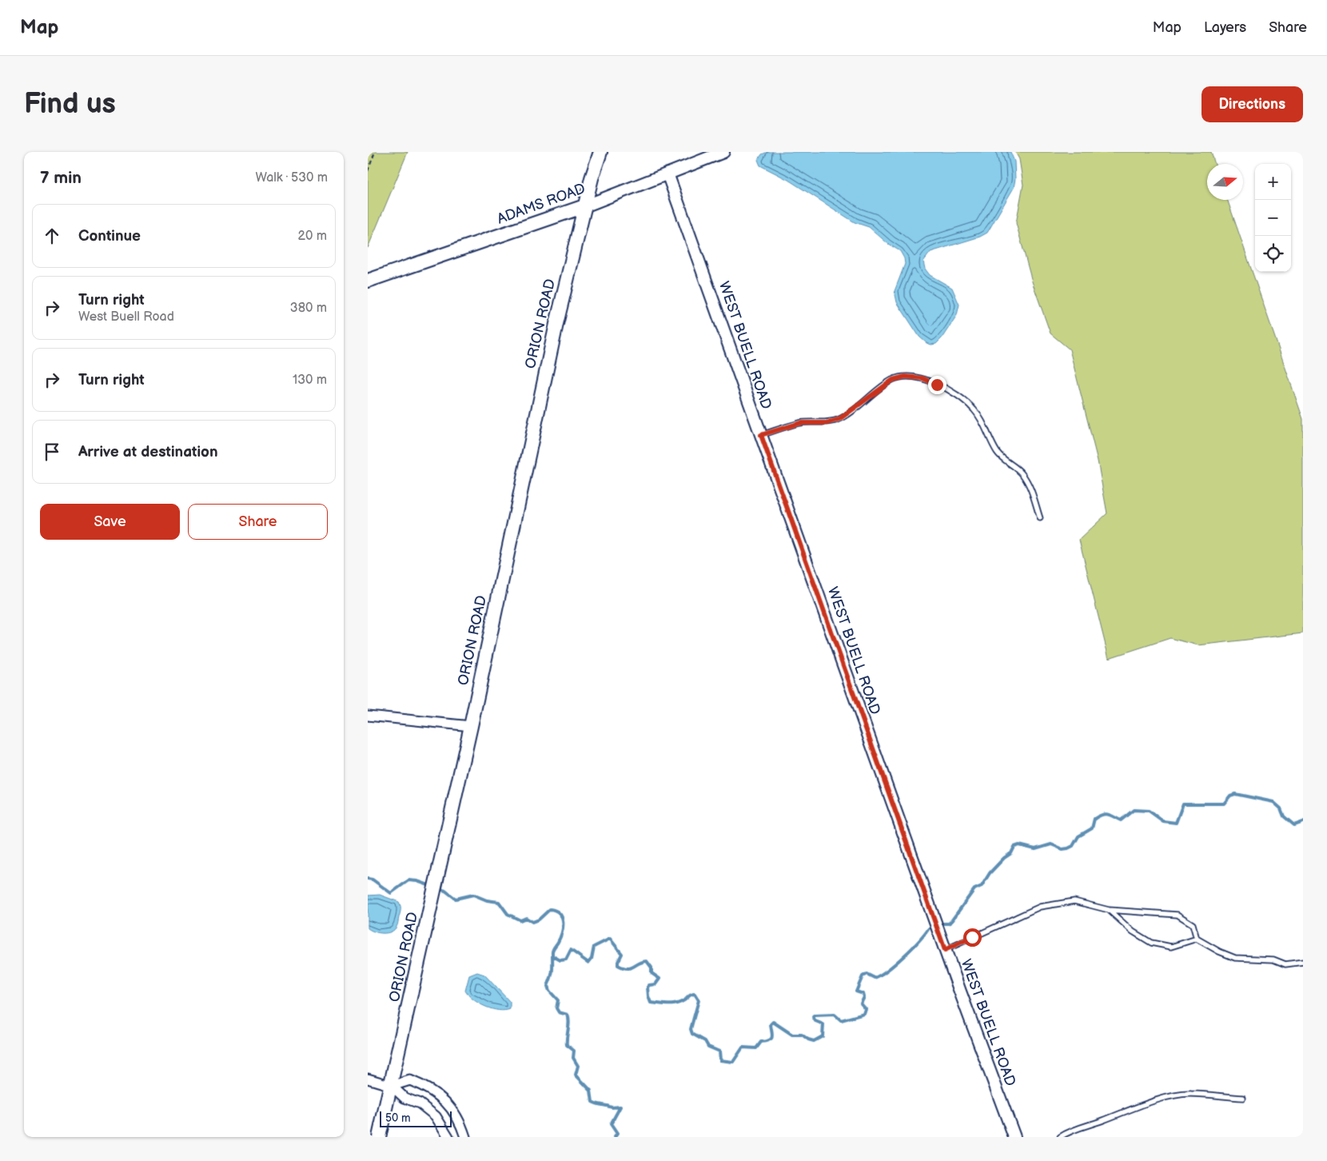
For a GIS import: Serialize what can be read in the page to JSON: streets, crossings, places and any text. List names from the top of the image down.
{
  "streets": {
    "main road": ["ADAMS ROAD", "ORION ROAD"],
    "street": ["WEST BUELL ROAD"]
  },
  "crossings": [
    ["ADAMS ROAD", "ORION ROAD"],
    ["ADAMS ROAD", "WEST BUELL ROAD"]
  ],
  "scale_bar": "50 m",
  "north": "right",
  "page": {
    "header": "Map",
    "nav": ["Map", "Layers", "Share"],
    "buttons": [
      "Directions",
      ["Save", "Share"]
    ],
    "title": "Find us",
    "heading": ["7 min", "Walk · 530 m"],
    "map_buttons": ["+", "−"],
    "list": [
      ["Continue", "20 m"],
      ["Turn right", "West Buell Road", "380 m"],
      ["Turn right", "130 m"],
      "Arrive at destination"
    ],
    "scale": "50 m"
  }
}
